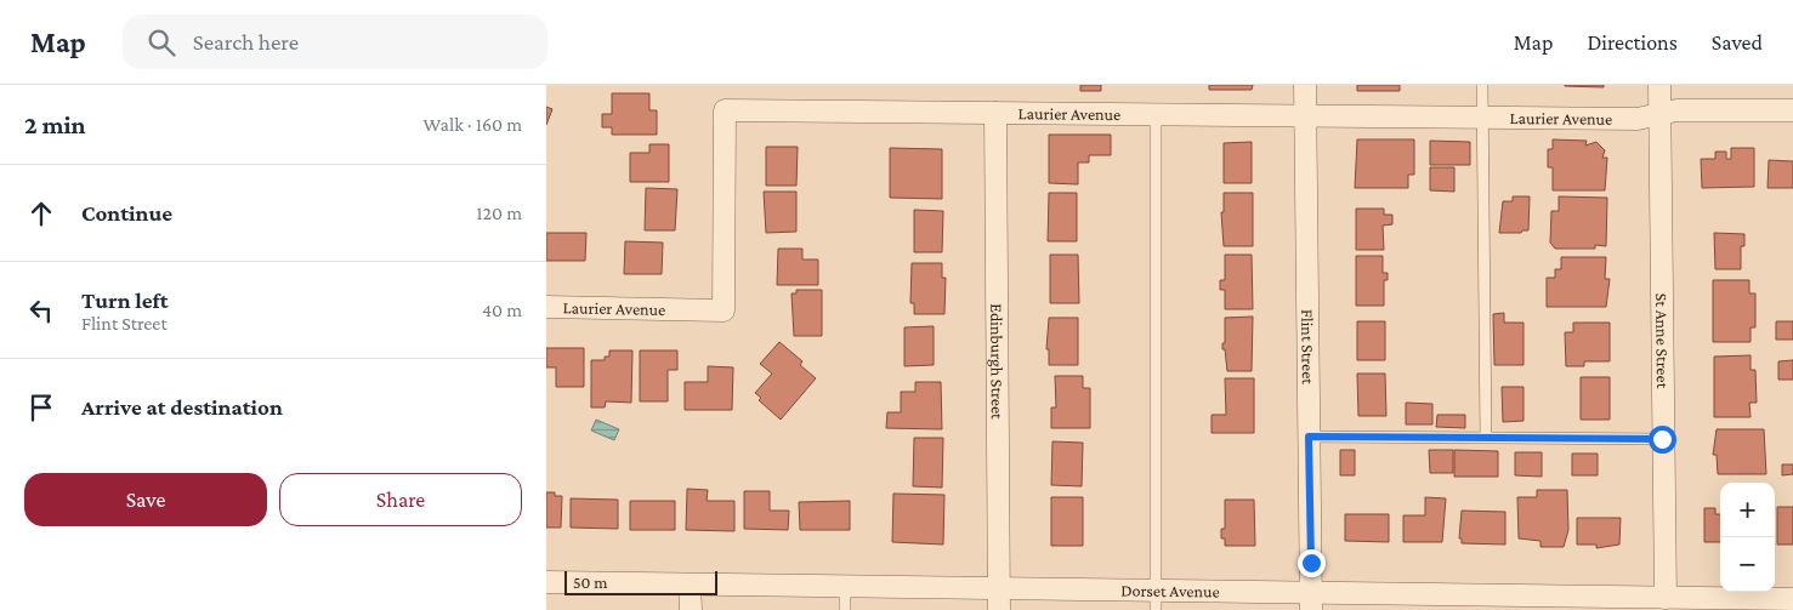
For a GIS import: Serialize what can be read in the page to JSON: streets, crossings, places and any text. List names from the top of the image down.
{
  "streets": {
    "street": [
      "Laurier Avenue",
      "St Anne Street",
      "Flint Street",
      "Edinburgh Street",
      "Dorset Avenue"
    ]
  },
  "crossings": [
    ["Laurier Avenue", "St Anne Street"],
    ["Laurier Avenue", "Flint Street"],
    ["Laurier Avenue", "Edinburgh Street"],
    ["St Anne Street", "Dorset Avenue"],
    ["Flint Street", "Dorset Avenue"],
    ["Edinburgh Street", "Dorset Avenue"]
  ],
  "scale_bar": "50 m",
  "page": {
    "header": "Map",
    "search": "Search here",
    "nav": ["Map", "Directions", "Saved"],
    "heading": ["2 min", "Walk · 160 m"],
    "list": [
      ["Continue", "120 m"],
      ["Turn left", "Flint Street", "40 m"],
      "Arrive at destination"
    ],
    "buttons": ["Save", "Share"],
    "map_buttons": ["+", "−"],
    "scale": "50 m"
  }
}
